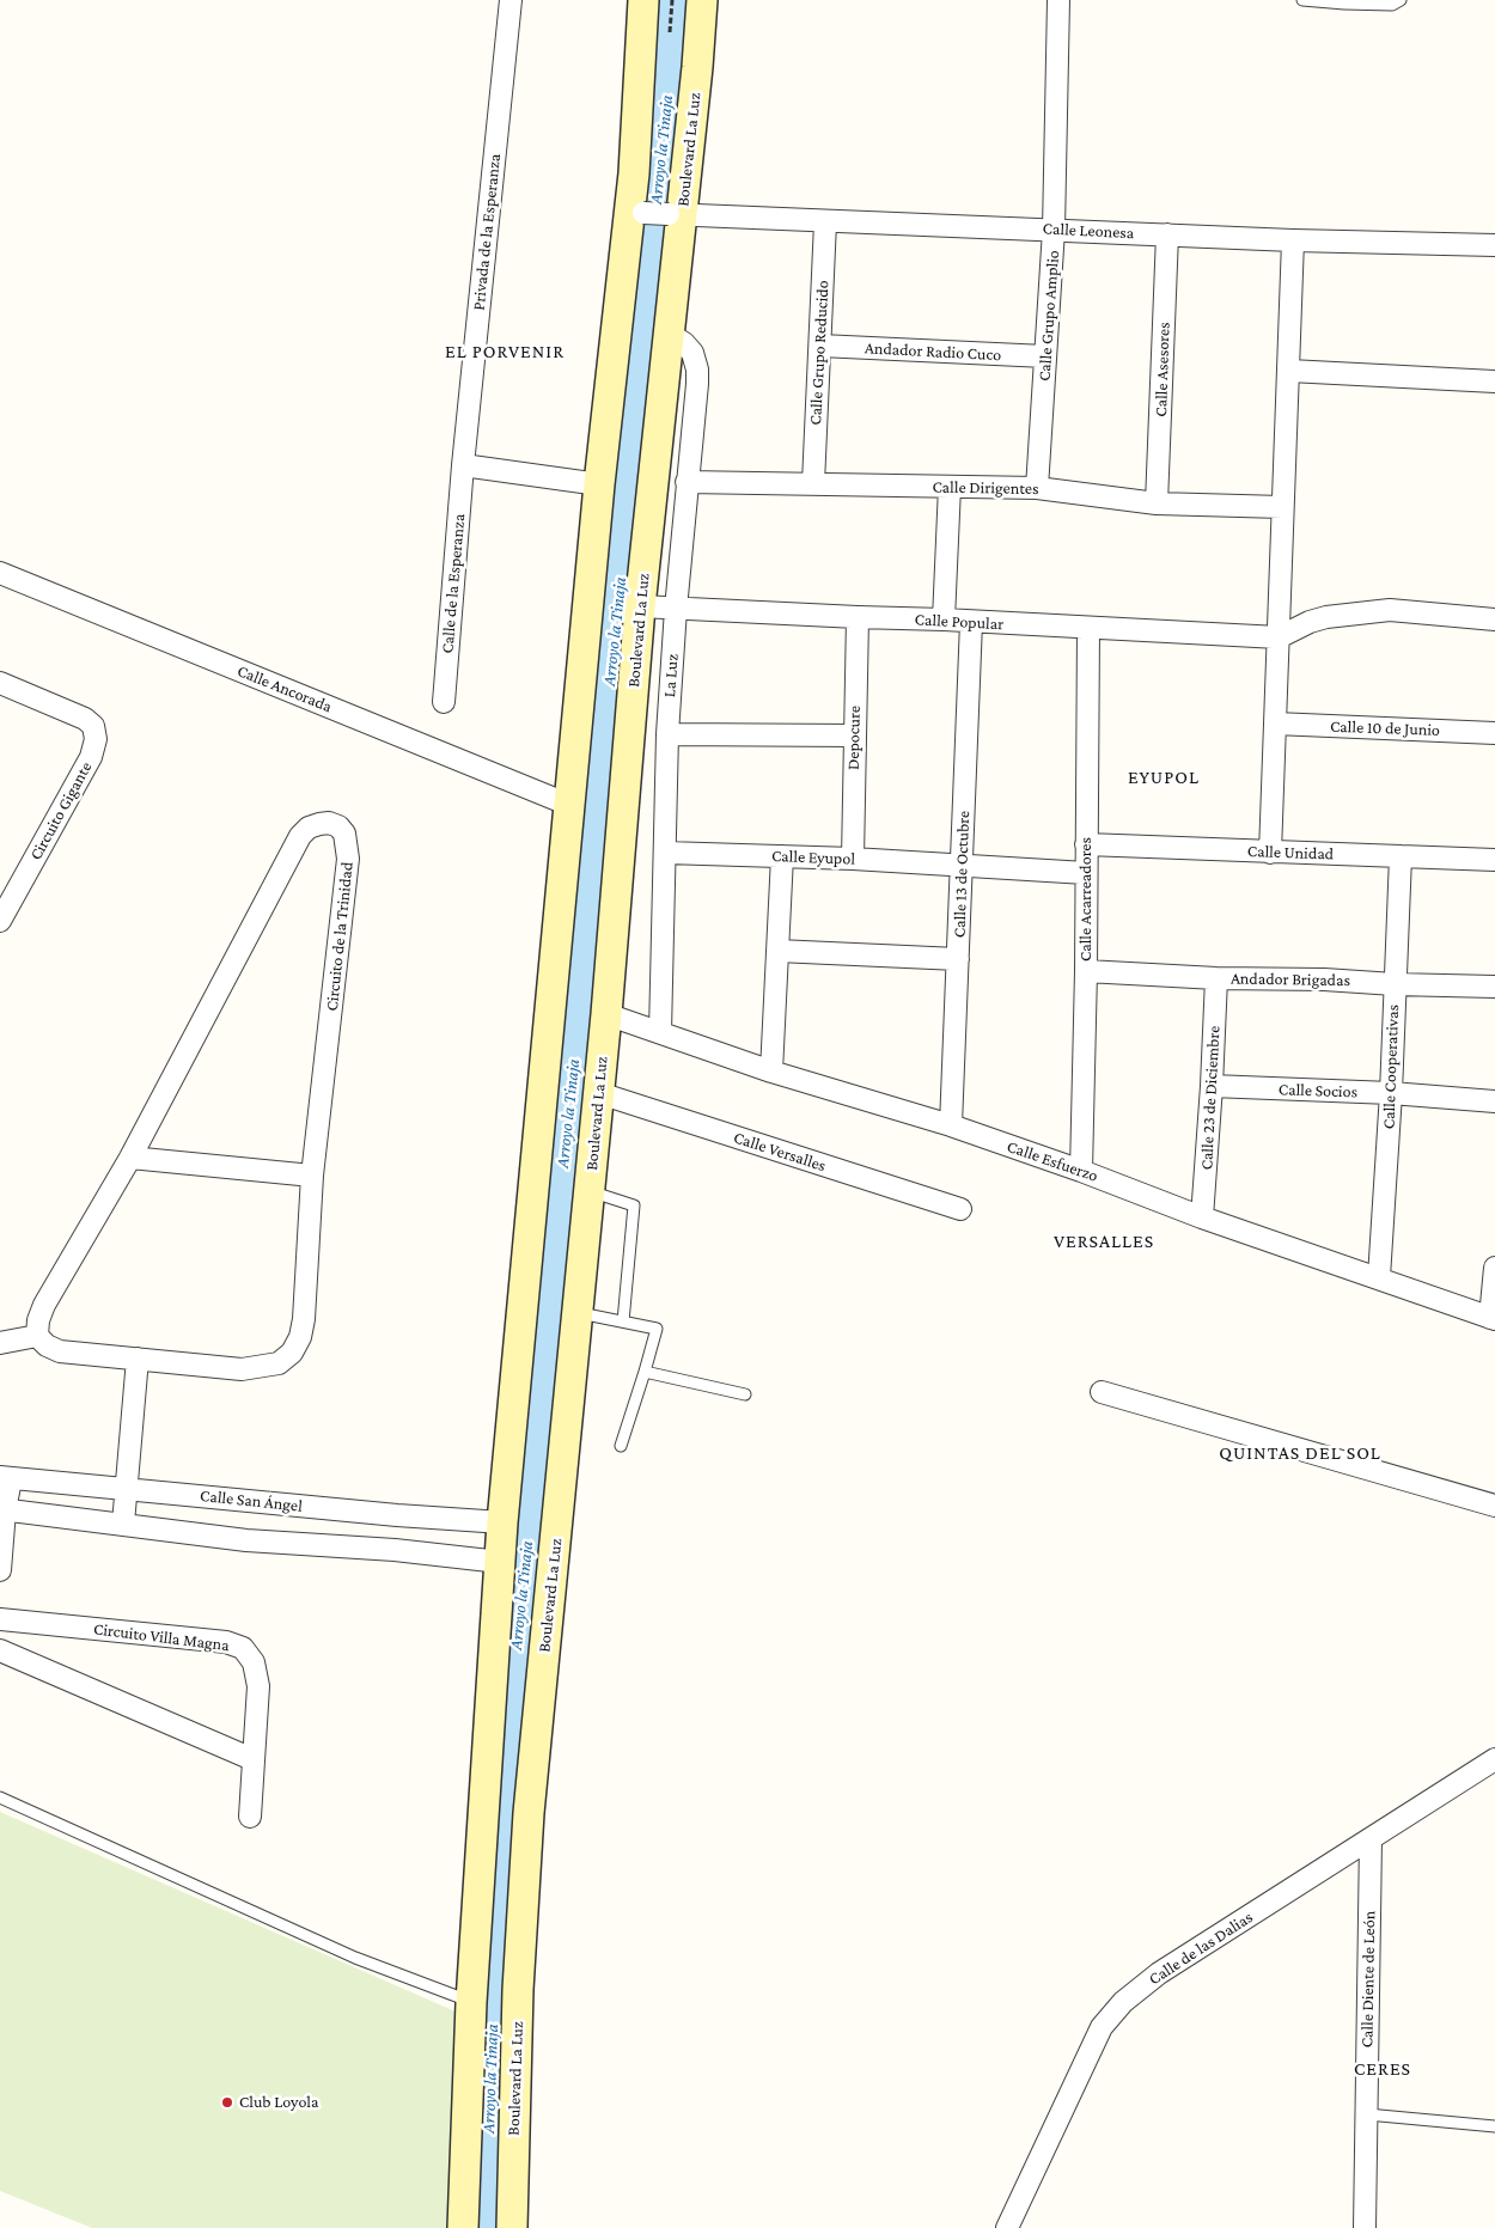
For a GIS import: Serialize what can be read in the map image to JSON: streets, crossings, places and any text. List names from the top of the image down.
{
  "streets": {
    "main road": ["Boulevard La Luz"],
    "street": [
      "Calle Leonesa",
      "Privada de la Esperanza",
      "Calle Grupo Amplio",
      "Andador Radio Cuco",
      "Calle Grupo Reducido",
      "Calle Asesores",
      "Calle Dirigentes",
      "Calle de la Esperanza",
      "Calle Popular",
      "La Luz",
      "Calle Ancorada",
      "Calle 10 de Junio",
      "Depocure",
      "Circuito Gigante",
      "Calle Unidad",
      "Calle Eyupol",
      "Calle 13 de Octubre",
      "Calle Acarreadores",
      "Circuito de la Trinidad",
      "Andador Brigadas",
      "Calle Cooperativas",
      "Calle Socios",
      "Calle 23 de Diciembre",
      "Calle Versalles",
      "Calle Esfuerzo",
      "Calle San Ángel",
      "Circuito Villa Magna",
      "Calle de las Dalias",
      "Calle Diente de León"
    ]
  },
  "crossings": [
    ["Boulevard La Luz", "Calle Leonesa"],
    ["Boulevard La Luz", "Calle Popular"],
    ["Boulevard La Luz", "La Luz"],
    ["Boulevard La Luz", "Calle Versalles"],
    ["Boulevard La Luz", "Calle Esfuerzo"],
    ["Calle Leonesa", "Calle Grupo Amplio"],
    ["Calle Leonesa", "Calle Grupo Reducido"],
    ["Calle Leonesa", "Calle Asesores"],
    ["Privada de la Esperanza", "Calle de la Esperanza"],
    ["Calle Grupo Amplio", "Andador Radio Cuco"],
    ["Calle Grupo Amplio", "Calle Dirigentes"],
    ["Andador Radio Cuco", "Calle Grupo Reducido"],
    ["Calle Grupo Reducido", "Calle Dirigentes"],
    ["Calle Asesores", "Calle Dirigentes"],
    ["Calle Dirigentes", "La Luz"],
    ["Calle Popular", "La Luz"],
    ["Calle Popular", "Depocure"],
    ["Calle Popular", "Calle 13 de Octubre"],
    ["Calle Popular", "Calle Acarreadores"],
    ["La Luz", "Calle Eyupol"],
    ["La Luz", "Calle Esfuerzo"],
    ["Depocure", "Calle Eyupol"],
    ["Calle Unidad", "Calle Acarreadores"],
    ["Calle Unidad", "Calle Cooperativas"],
    ["Calle Eyupol", "Calle 13 de Octubre"],
    ["Calle Eyupol", "Calle Acarreadores"],
    ["Calle 13 de Octubre", "Calle Esfuerzo"],
    ["Calle Acarreadores", "Andador Brigadas"],
    ["Calle Acarreadores", "Calle Esfuerzo"],
    ["Andador Brigadas", "Calle Cooperativas"],
    ["Andador Brigadas", "Calle 23 de Diciembre"],
    ["Calle Cooperativas", "Calle Socios"],
    ["Calle Cooperativas", "Calle Esfuerzo"],
    ["Calle Socios", "Calle 23 de Diciembre"],
    ["Calle 23 de Diciembre", "Calle Esfuerzo"],
    ["Calle de las Dalias", "Calle Diente de León"]
  ],
  "districts": [
    "EL PORVENIR",
    "EYUPOL",
    "VERSALLES",
    "QUINTAS DEL SOL",
    "CERES"
  ],
  "water": ["Arroyo la Tinaja"],
  "places": ["Club Loyola"]
}
